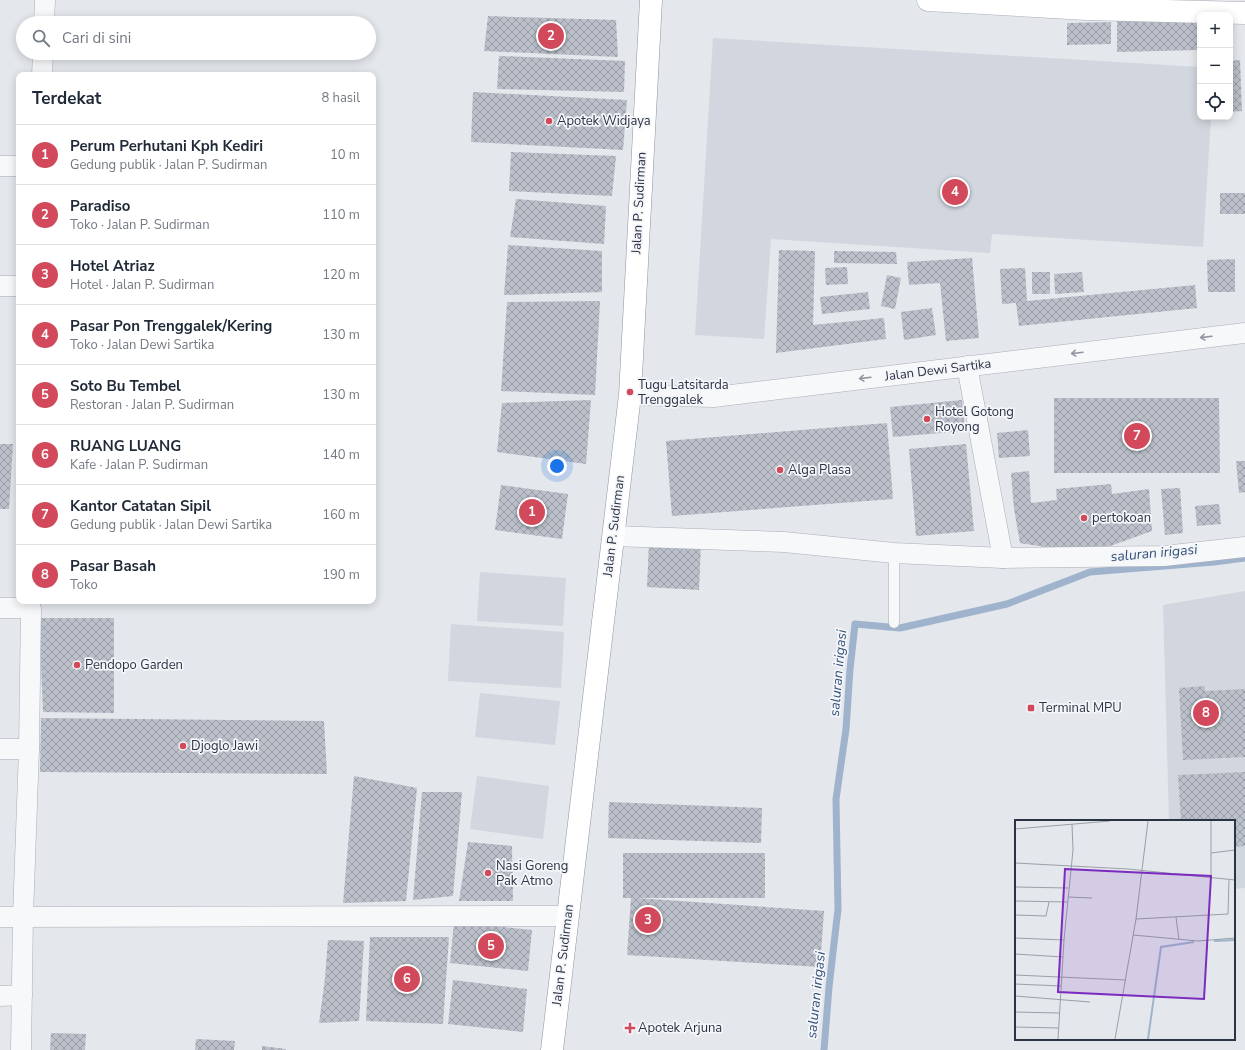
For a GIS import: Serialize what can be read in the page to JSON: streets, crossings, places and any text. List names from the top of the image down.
{
  "streets": {
    "main road": ["Jalan P. Sudirman"],
    "street": ["Jalan Dewi Sartika"]
  },
  "crossings": [
    ["Jalan P. Sudirman", "Jalan Dewi Sartika"]
  ],
  "water": ["saluran irigasi"],
  "places": {
    "other": [
      "Apotek Widjaya",
      "Tugu Latsitarda Trenggalek",
      "Hotel Gotong Royong",
      "Alga Plasa",
      "pertokoan",
      "Pendopo Garden",
      "Djoglo Jawi",
      "Nasi Goreng Pak Atmo"
    ],
    "transit": ["Terminal MPU"],
    "health": ["Apotek Arjuna"]
  },
  "page": {
    "map_buttons": ["+", "−"],
    "search": "Cari di sini",
    "pins": [
      "2",
      "4",
      "7",
      "1",
      "8",
      "3",
      "5",
      "6"
    ],
    "heading": ["Terdekat", "8 hasil"],
    "list": [
      {
        "mark": "1",
        "name": "Perum Perhutani Kph Kediri",
        "note": "Gedung publik · Jalan P. Sudirman",
        "value": "10 m"
      },
      {
        "mark": "2",
        "name": "Paradiso",
        "note": "Toko · Jalan P. Sudirman",
        "value": "110 m"
      },
      {
        "mark": "3",
        "name": "Hotel Atriaz",
        "note": "Hotel · Jalan P. Sudirman",
        "value": "120 m"
      },
      {
        "mark": "4",
        "name": "Pasar Pon Trenggalek/Kering",
        "note": "Toko · Jalan Dewi Sartika",
        "value": "130 m"
      },
      {
        "mark": "5",
        "name": "Soto Bu Tembel",
        "note": "Restoran · Jalan P. Sudirman",
        "value": "130 m"
      },
      {
        "mark": "6",
        "name": "RUANG LUANG",
        "note": "Kafe · Jalan P. Sudirman",
        "value": "140 m"
      },
      {
        "mark": "7",
        "name": "Kantor Catatan Sipil",
        "note": "Gedung publik · Jalan Dewi Sartika",
        "value": "160 m"
      },
      {
        "mark": "8",
        "name": "Pasar Basah",
        "note": "Toko",
        "value": "190 m"
      }
    ]
  }
}
